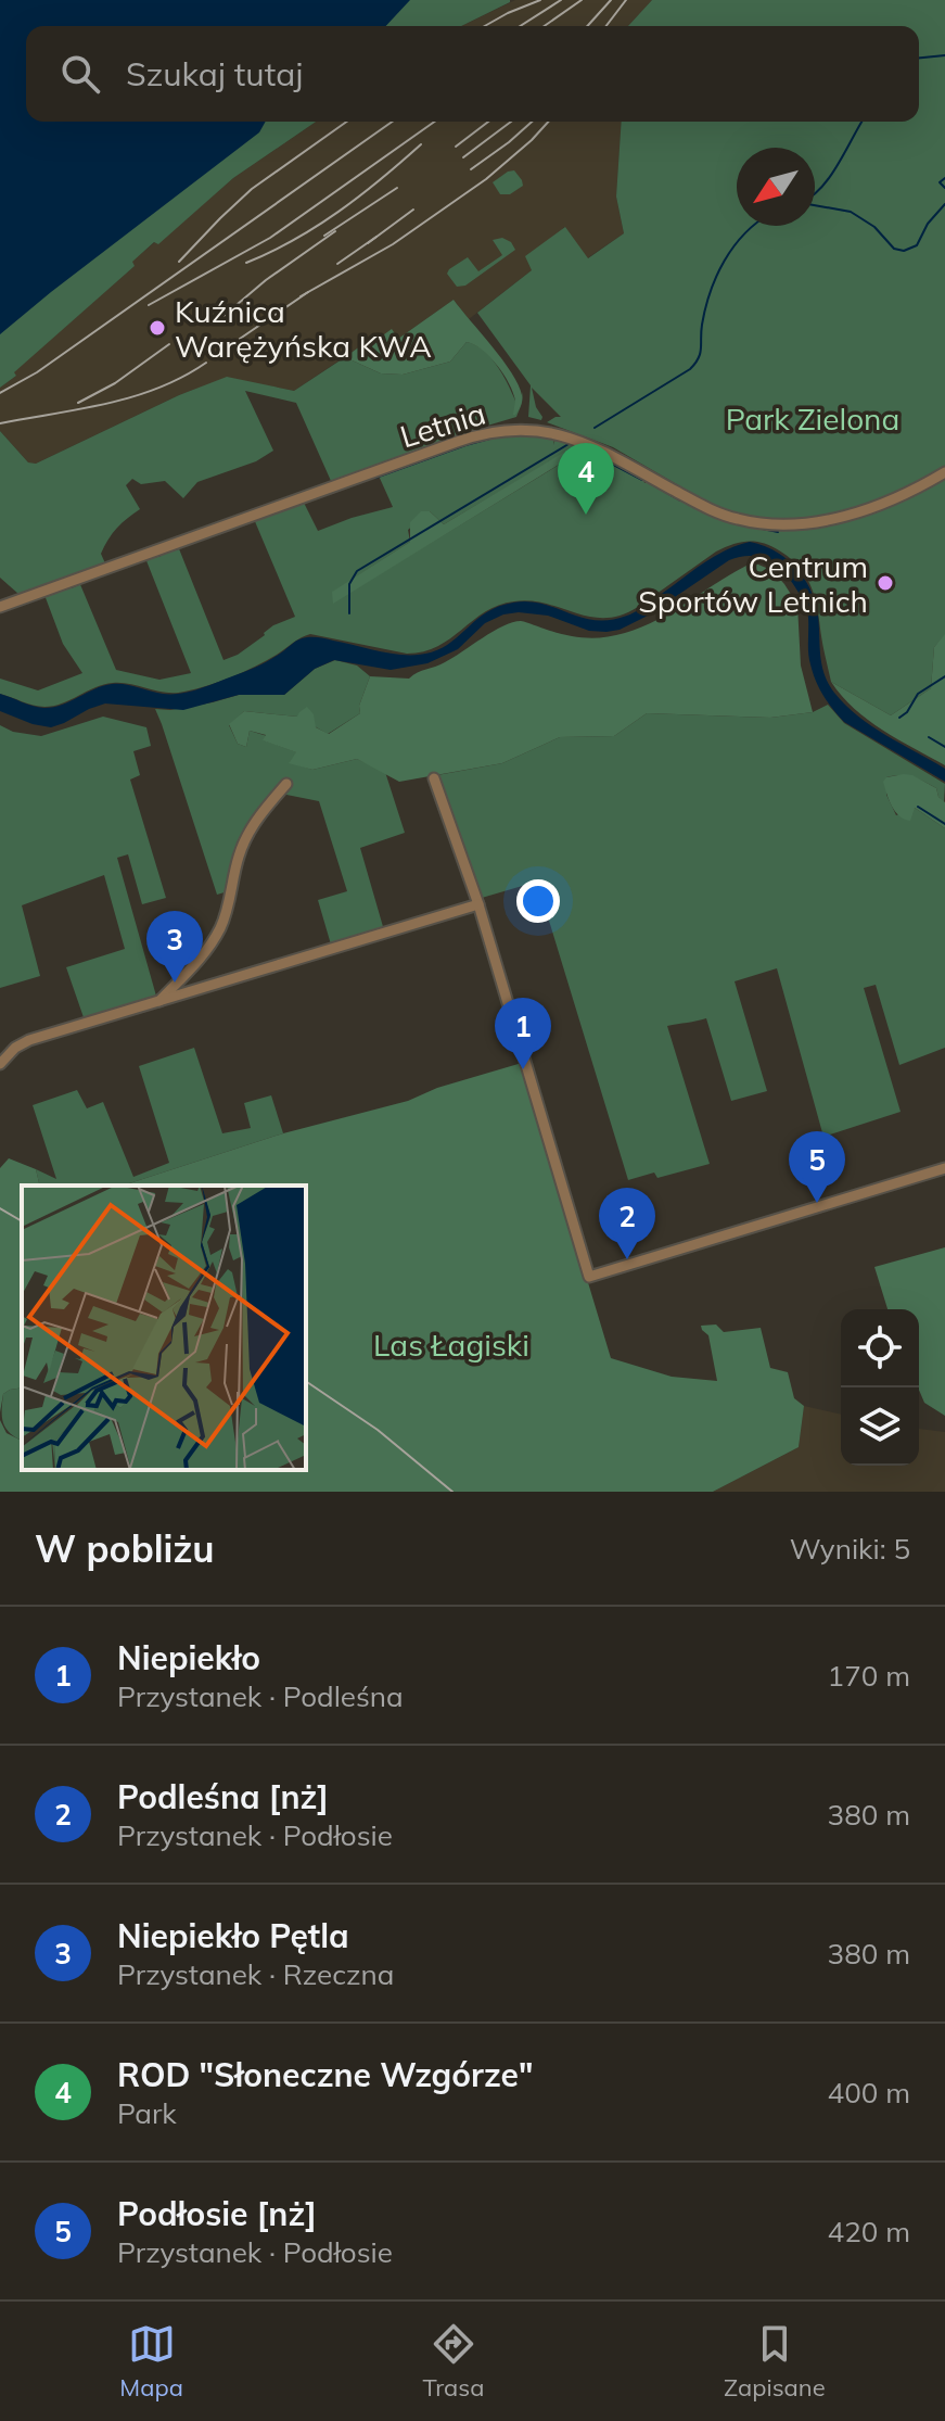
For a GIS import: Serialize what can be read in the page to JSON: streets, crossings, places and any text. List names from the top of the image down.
{
  "streets": {
    "street": ["Letnia"]
  },
  "parks": ["Park Zielona", "Las Łagiski"],
  "places": ["Kuźnica Warężyńska KWA", "Centrum Sportów Letnich"],
  "north": "bottom left",
  "page": {
    "search": "Szukaj tutaj",
    "pins": [
      "4",
      "3",
      "1",
      "5",
      "2"
    ],
    "heading": ["W pobliżu", "Wyniki: 5"],
    "list": [
      {
        "mark": "1",
        "name": "Niepiekło",
        "note": "Przystanek · Podleśna",
        "value": "170 m"
      },
      {
        "mark": "2",
        "name": "Podleśna [nż]",
        "note": "Przystanek · Podłosie",
        "value": "380 m"
      },
      {
        "mark": "3",
        "name": "Niepiekło Pętla",
        "note": "Przystanek · Rzeczna",
        "value": "380 m"
      },
      {
        "mark": "4",
        "name": "ROD \"Słoneczne Wzgórze\"",
        "note": "Park",
        "value": "400 m"
      },
      {
        "mark": "5",
        "name": "Podłosie [nż]",
        "note": "Przystanek · Podłosie",
        "value": "420 m"
      }
    ],
    "nav": ["Mapa", "Trasa", "Zapisane"]
  }
}
